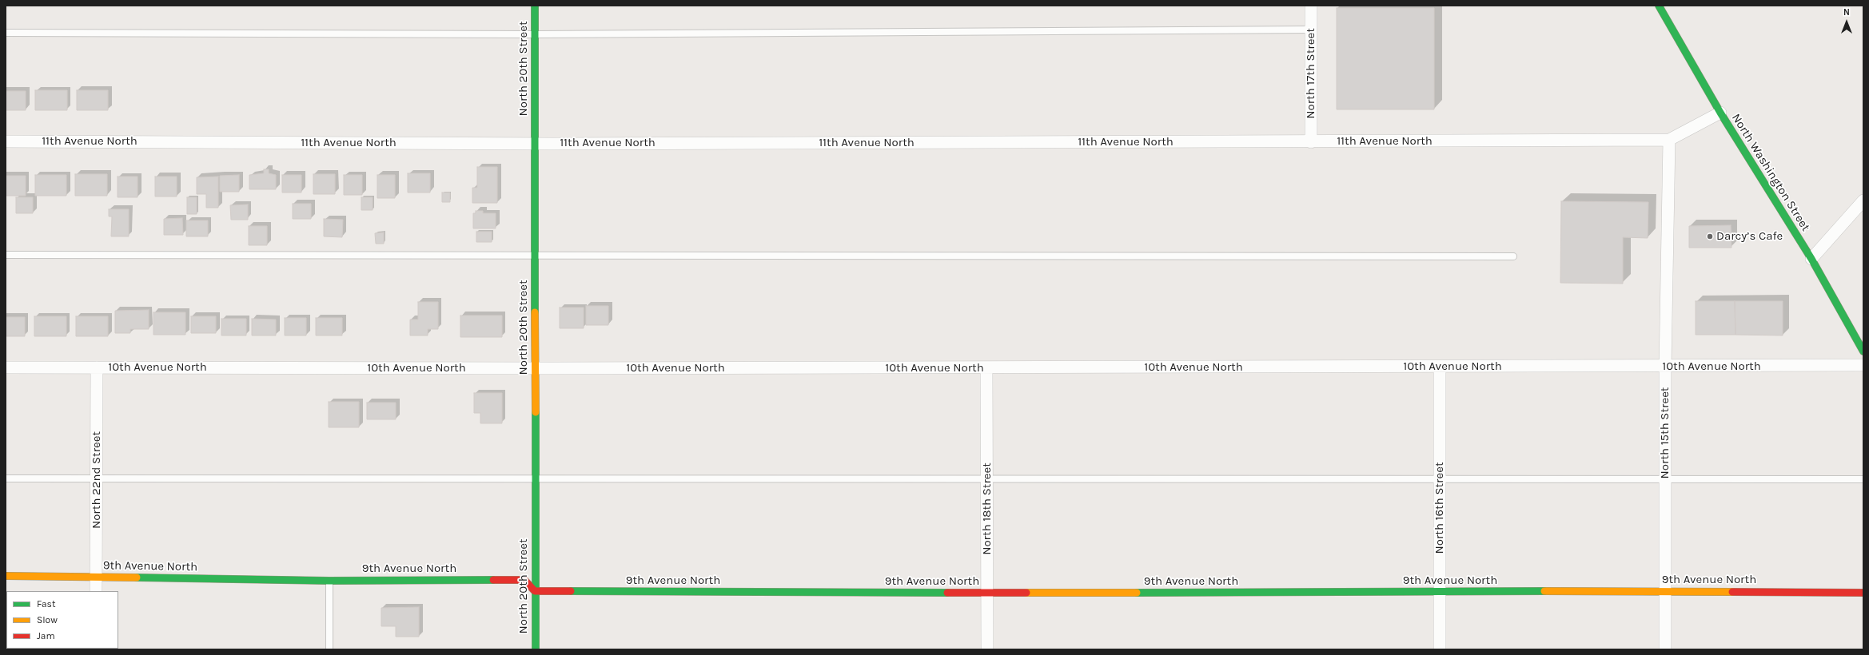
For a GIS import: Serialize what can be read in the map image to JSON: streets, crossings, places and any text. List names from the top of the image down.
{
  "streets": {
    "street": [
      "North 20th Street",
      "North 17th Street",
      "11th Avenue North",
      "North Washington Street",
      "10th Avenue North",
      "North 15th Street",
      "North 22nd Street",
      "North 16th Street",
      "North 18th Street",
      "9th Avenue North"
    ]
  },
  "crossings": [
    ["North 20th Street", "11th Avenue North"],
    ["North 20th Street", "10th Avenue North"],
    ["North 20th Street", "9th Avenue North"],
    ["North 17th Street", "11th Avenue North"],
    ["11th Avenue North", "North Washington Street"],
    ["11th Avenue North", "North 15th Street"],
    ["10th Avenue North", "North 15th Street"],
    ["10th Avenue North", "North 22nd Street"],
    ["10th Avenue North", "North 16th Street"],
    ["10th Avenue North", "North 18th Street"],
    ["North 15th Street", "9th Avenue North"],
    ["North 22nd Street", "9th Avenue North"],
    ["North 16th Street", "9th Avenue North"],
    ["North 18th Street", "9th Avenue North"]
  ],
  "places": ["Darcy’s Cafe"],
  "legend": ["Fast", "Slow", "Jam"],
  "north": "top"
}
